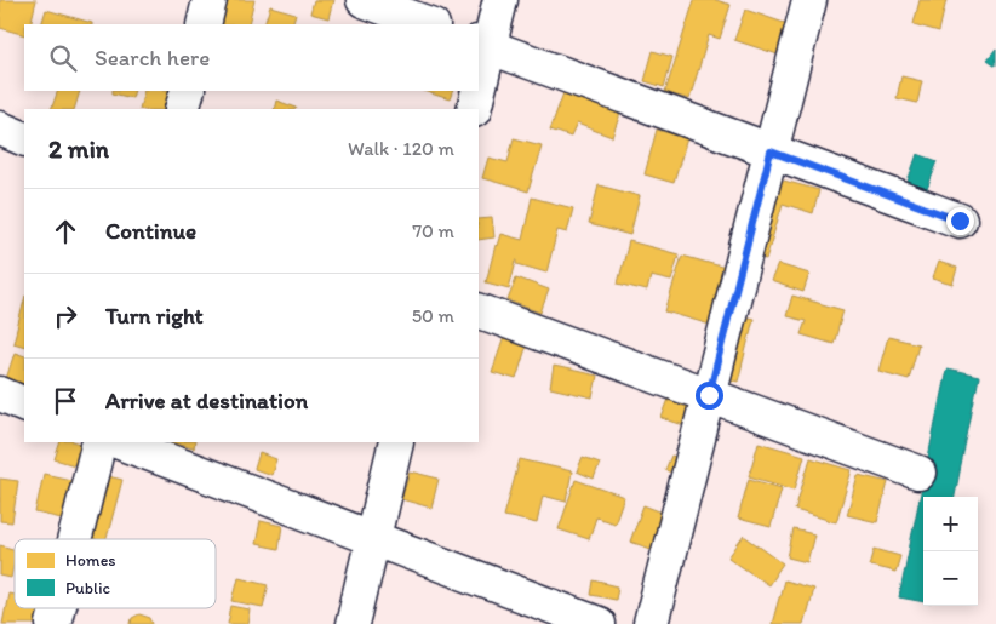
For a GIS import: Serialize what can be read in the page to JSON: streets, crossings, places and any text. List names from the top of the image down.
{
  "legend": ["Homes", "Public"],
  "page": {
    "search": "Search here",
    "heading": ["2 min", "Walk · 120 m"],
    "list": [
      ["Continue", "70 m"],
      ["Turn right", "50 m"],
      "Arrive at destination"
    ],
    "map_buttons": ["+", "−"]
  }
}
